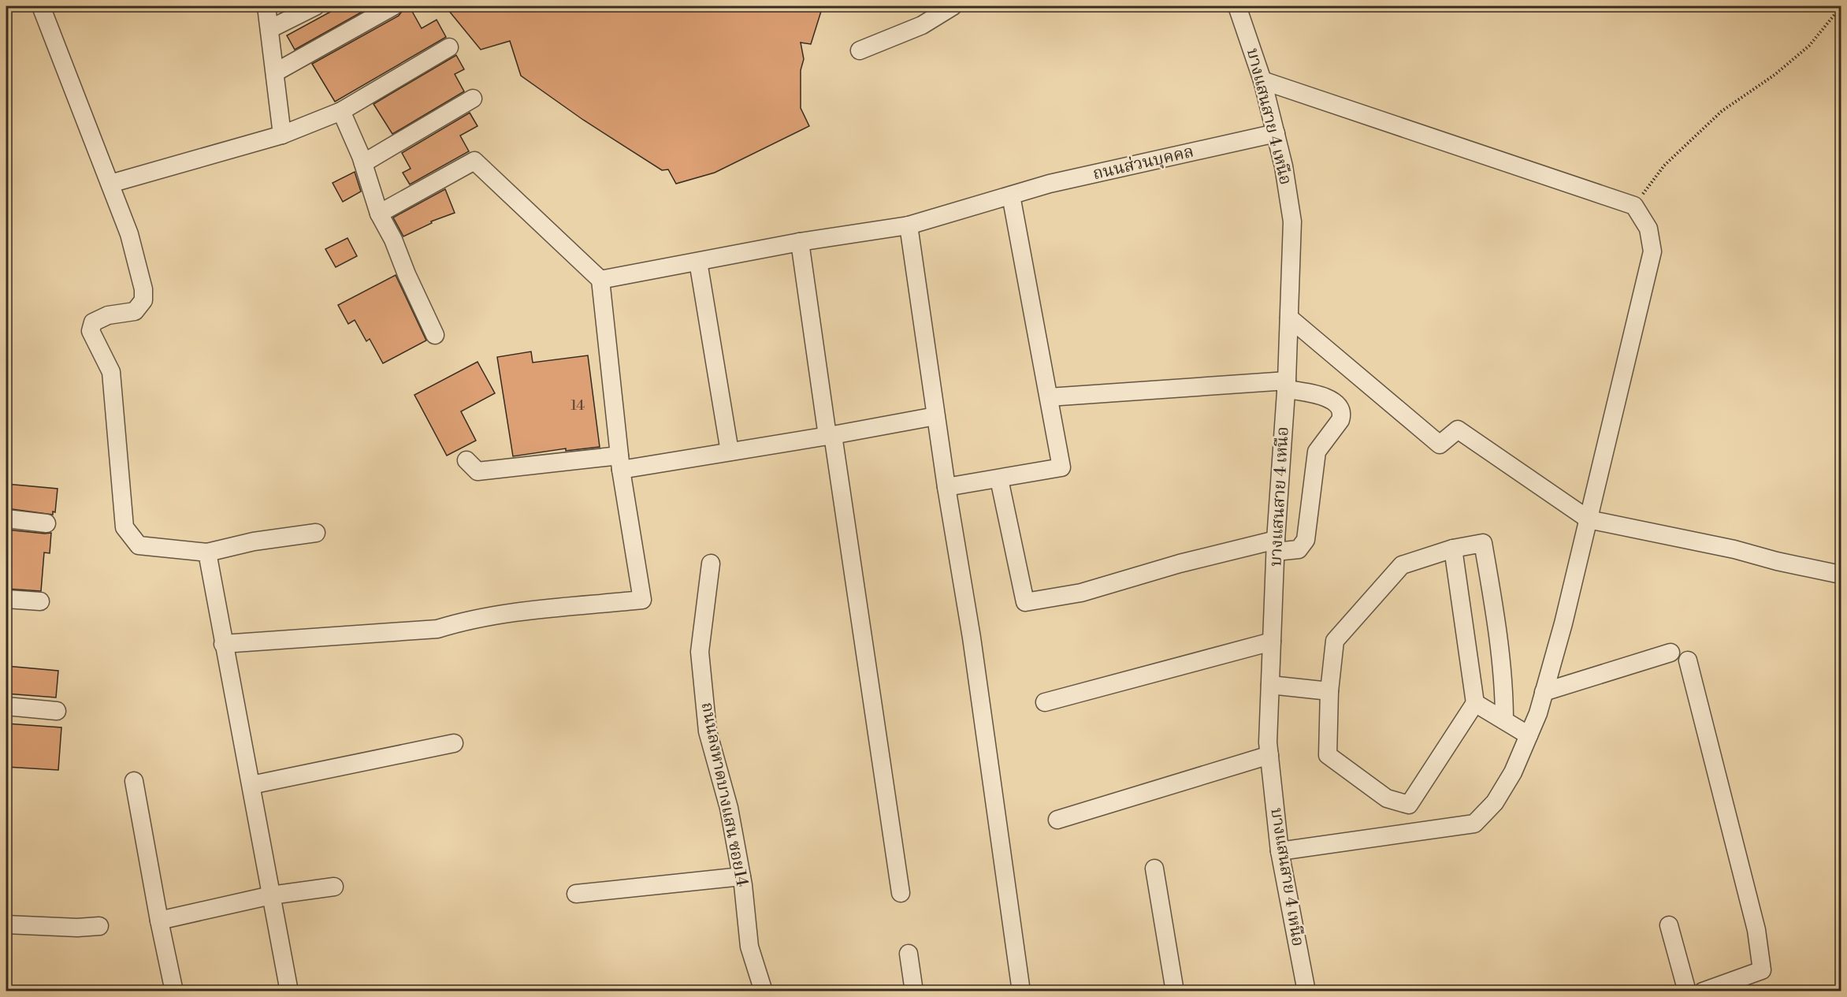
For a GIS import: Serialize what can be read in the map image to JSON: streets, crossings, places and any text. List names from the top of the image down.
{
  "streets": {
    "street": ["บางแสนสาย 4 เหนือ", "ถนนส่วนบุคคล", "ถนนลงหาดบางแสน ซอย14"]
  },
  "crossings": [
    ["บางแสนสาย 4 เหนือ", "ถนนส่วนบุคคล"]
  ],
  "house_numbers": ["14"]
}
